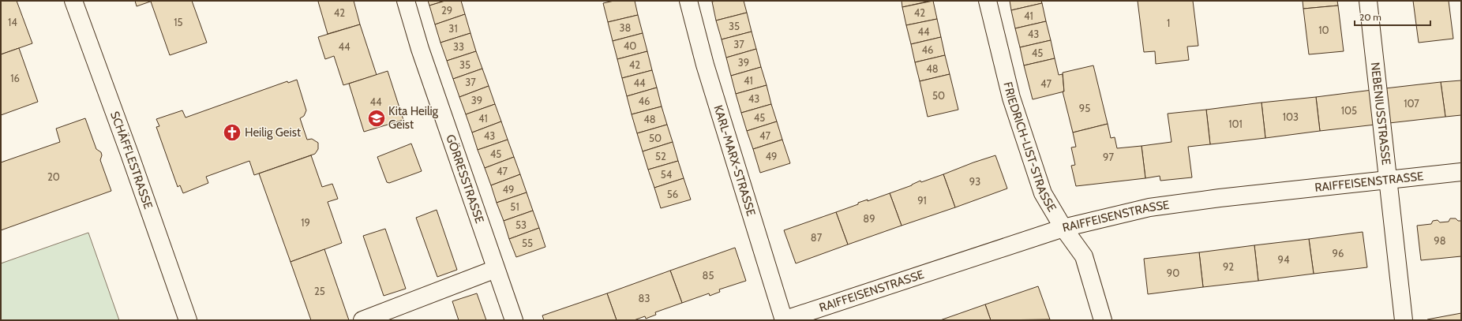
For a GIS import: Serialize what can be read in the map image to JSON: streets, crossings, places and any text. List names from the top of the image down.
{
  "streets": {
    "street": [
      "NEBENIUSSTRASSE",
      "FRIEDRICH-LIST-STRASSE",
      "SCHÄFFLESTRASSE",
      "KARL-MARX-STRASSE",
      "GÖRRESSTRASSE",
      "RAIFFEISENSTRASSE"
    ]
  },
  "crossings": [
    ["NEBENIUSSTRASSE", "RAIFFEISENSTRASSE"],
    ["FRIEDRICH-LIST-STRASSE", "RAIFFEISENSTRASSE"],
    ["KARL-MARX-STRASSE", "RAIFFEISENSTRASSE"]
  ],
  "places": {
    "school or university": ["Kita Heilig Geist"],
    "church": ["Heilig Geist"]
  },
  "house_numbers": [
    "29",
    "42",
    "42",
    "41",
    "14",
    "15",
    "1",
    "35",
    "38",
    "31",
    "10",
    "44",
    "43",
    "37",
    "40",
    "44",
    "33",
    "46",
    "45",
    "39",
    "35",
    "42",
    "48",
    "16",
    "41",
    "37",
    "44",
    "47",
    "50",
    "43",
    "39",
    "46",
    "44",
    "107",
    "95",
    "105",
    "103",
    "45",
    "41",
    "48",
    "101",
    "43",
    "47",
    "50",
    "45",
    "52",
    "49",
    "97",
    "47",
    "54",
    "20",
    "93",
    "49",
    "56",
    "91",
    "51",
    "89",
    "19",
    "53",
    "87",
    "98",
    "55",
    "96",
    "94",
    "92",
    "90",
    "85",
    "25",
    "83"
  ],
  "scale_bar": "20 m"
}
